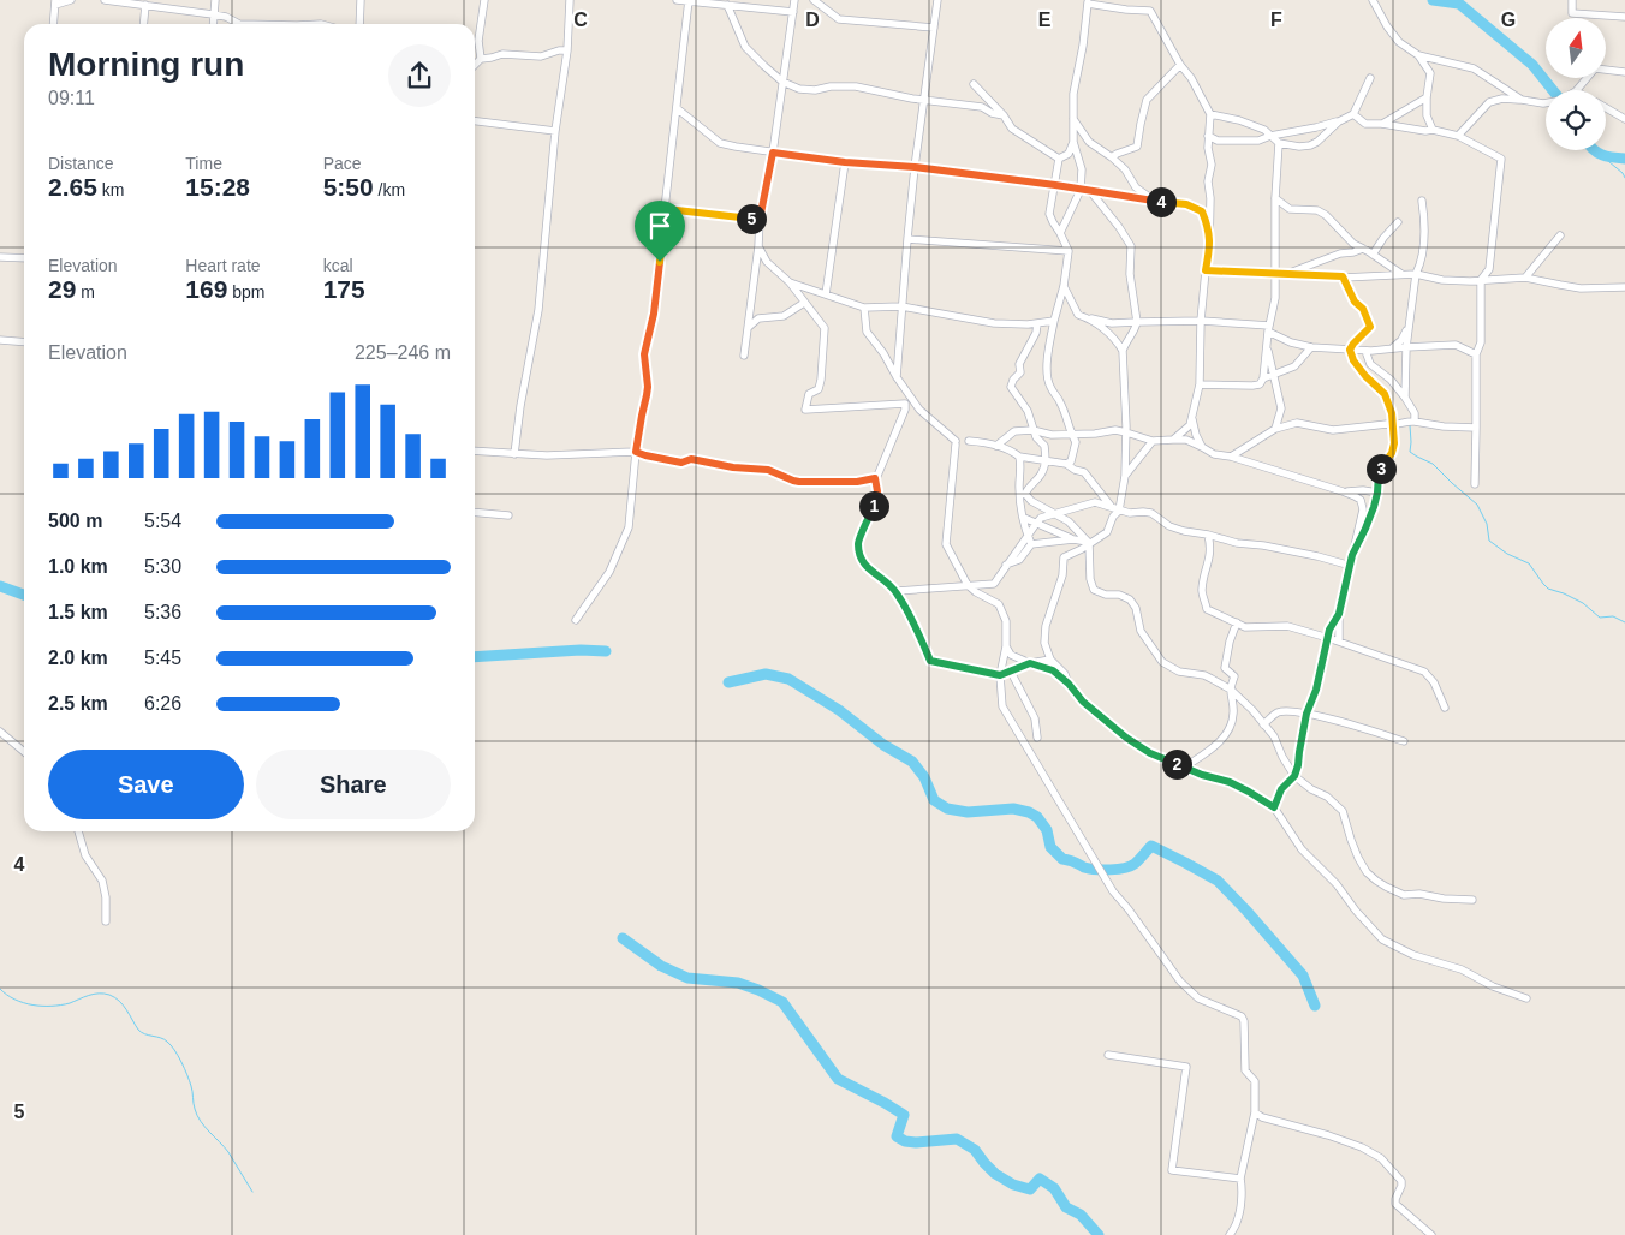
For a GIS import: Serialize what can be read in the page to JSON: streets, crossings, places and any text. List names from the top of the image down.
{
  "north": "top",
  "page": {
    "heading": ["Morning run", "09:11"],
    "stats": [
      ["Distance", "2.65 km"],
      ["Time", "15:28"],
      ["Pace", "5:50 /km"],
      ["Elevation", "29 m"],
      ["Heart rate", "169 bpm"],
      ["kcal", "175"]
    ],
    "pins": [
      "4",
      "5",
      "3",
      "1",
      "2"
    ],
    "chart": ["Elevation", "225–246 m"],
    "list": [
      {
        "name": "500 m",
        "note": "5:54"
      },
      {
        "name": "1.0 km",
        "note": "5:30"
      },
      {
        "name": "1.5 km",
        "note": "5:36"
      },
      {
        "name": "2.0 km",
        "note": "5:45"
      },
      {
        "name": "2.5 km",
        "note": "6:26"
      }
    ],
    "buttons": ["Save", "Share"]
  },
  "grid": {
    "columns": [
      "C",
      "D",
      "E",
      "F",
      "G"
    ],
    "rows": ["4", "5"]
  }
}
